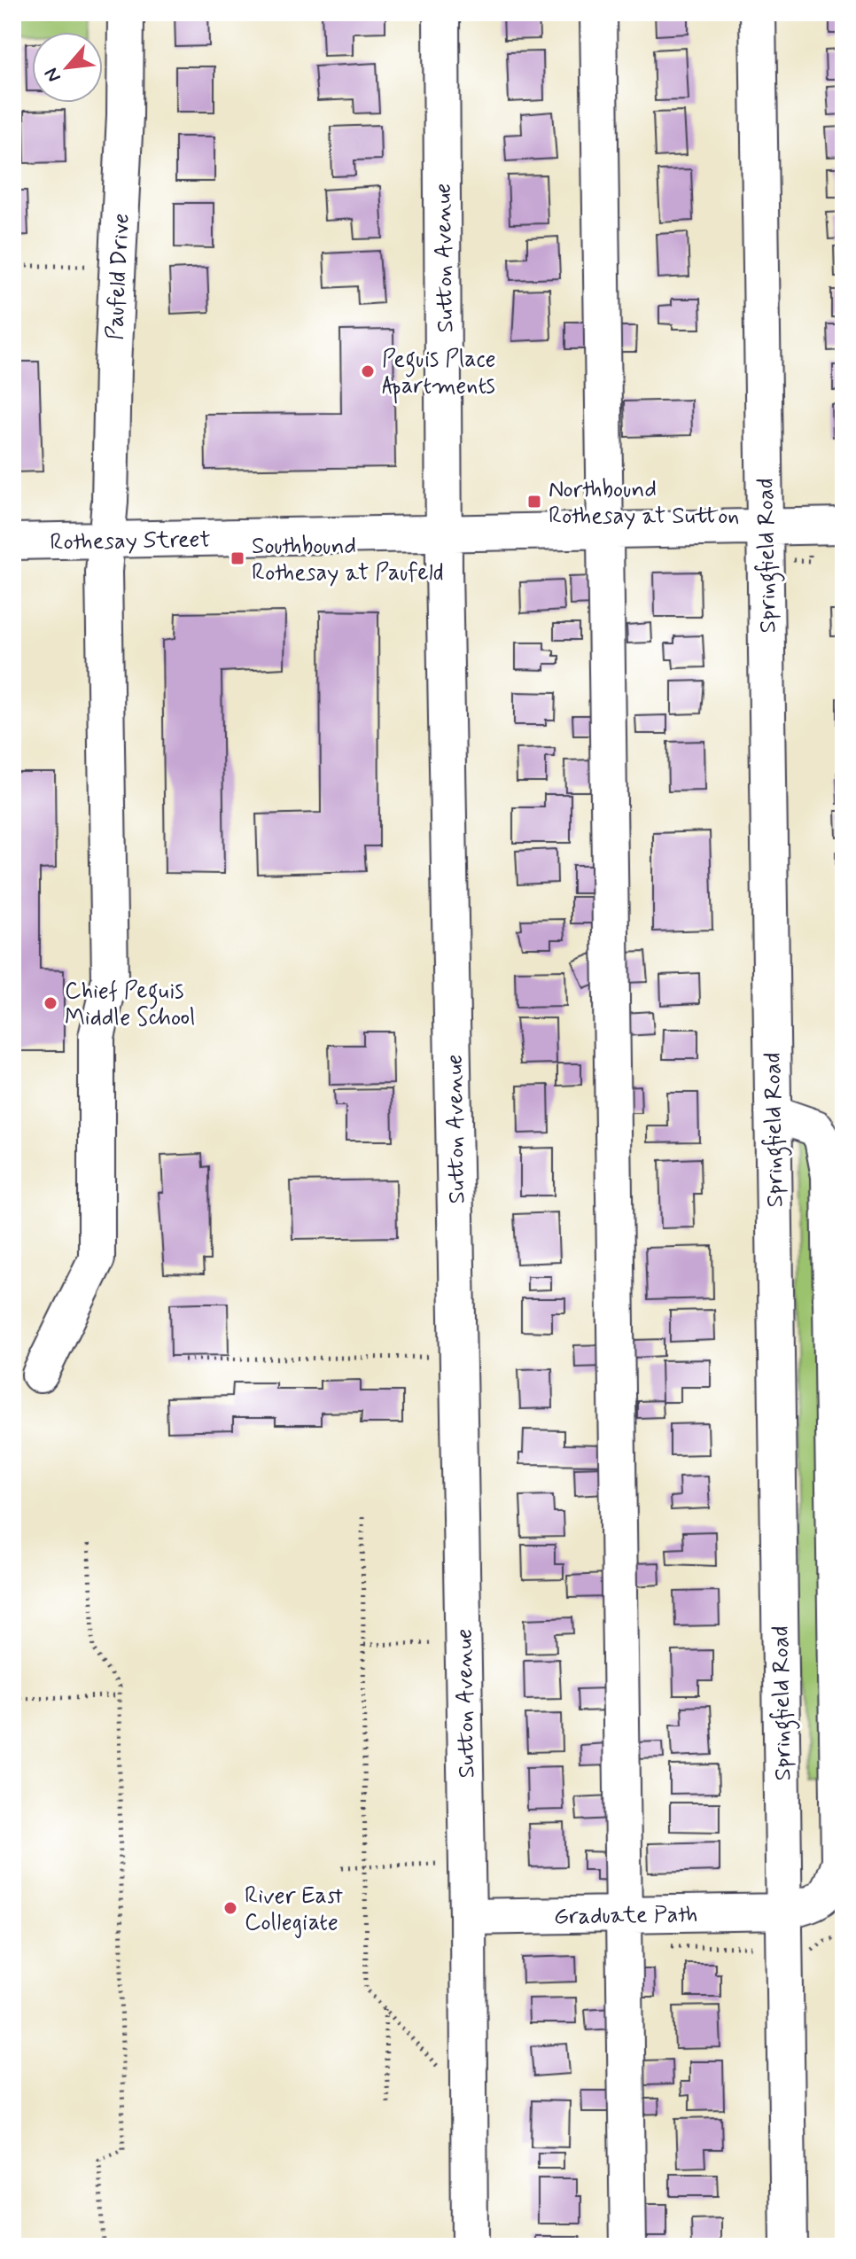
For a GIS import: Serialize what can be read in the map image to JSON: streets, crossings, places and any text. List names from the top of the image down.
{
  "streets": {
    "street": [
      "Sutton Avenue",
      "Paufeld Drive",
      "Rothesay Street",
      "Springfield Road",
      "Graduate Path"
    ]
  },
  "crossings": [
    ["Sutton Avenue", "Rothesay Street"],
    ["Sutton Avenue", "Graduate Path"],
    ["Paufeld Drive", "Rothesay Street"],
    ["Rothesay Street", "Springfield Road"],
    ["Springfield Road", "Graduate Path"]
  ],
  "places": {
    "other": ["Peguis Place Apartments", "Chief Peguis Middle School", "River East Collegiate"],
    "transit": ["Northbound Rothesay at Sutton", "Southbound Rothesay at Paufeld"]
  },
  "north": "bottom left"
}
